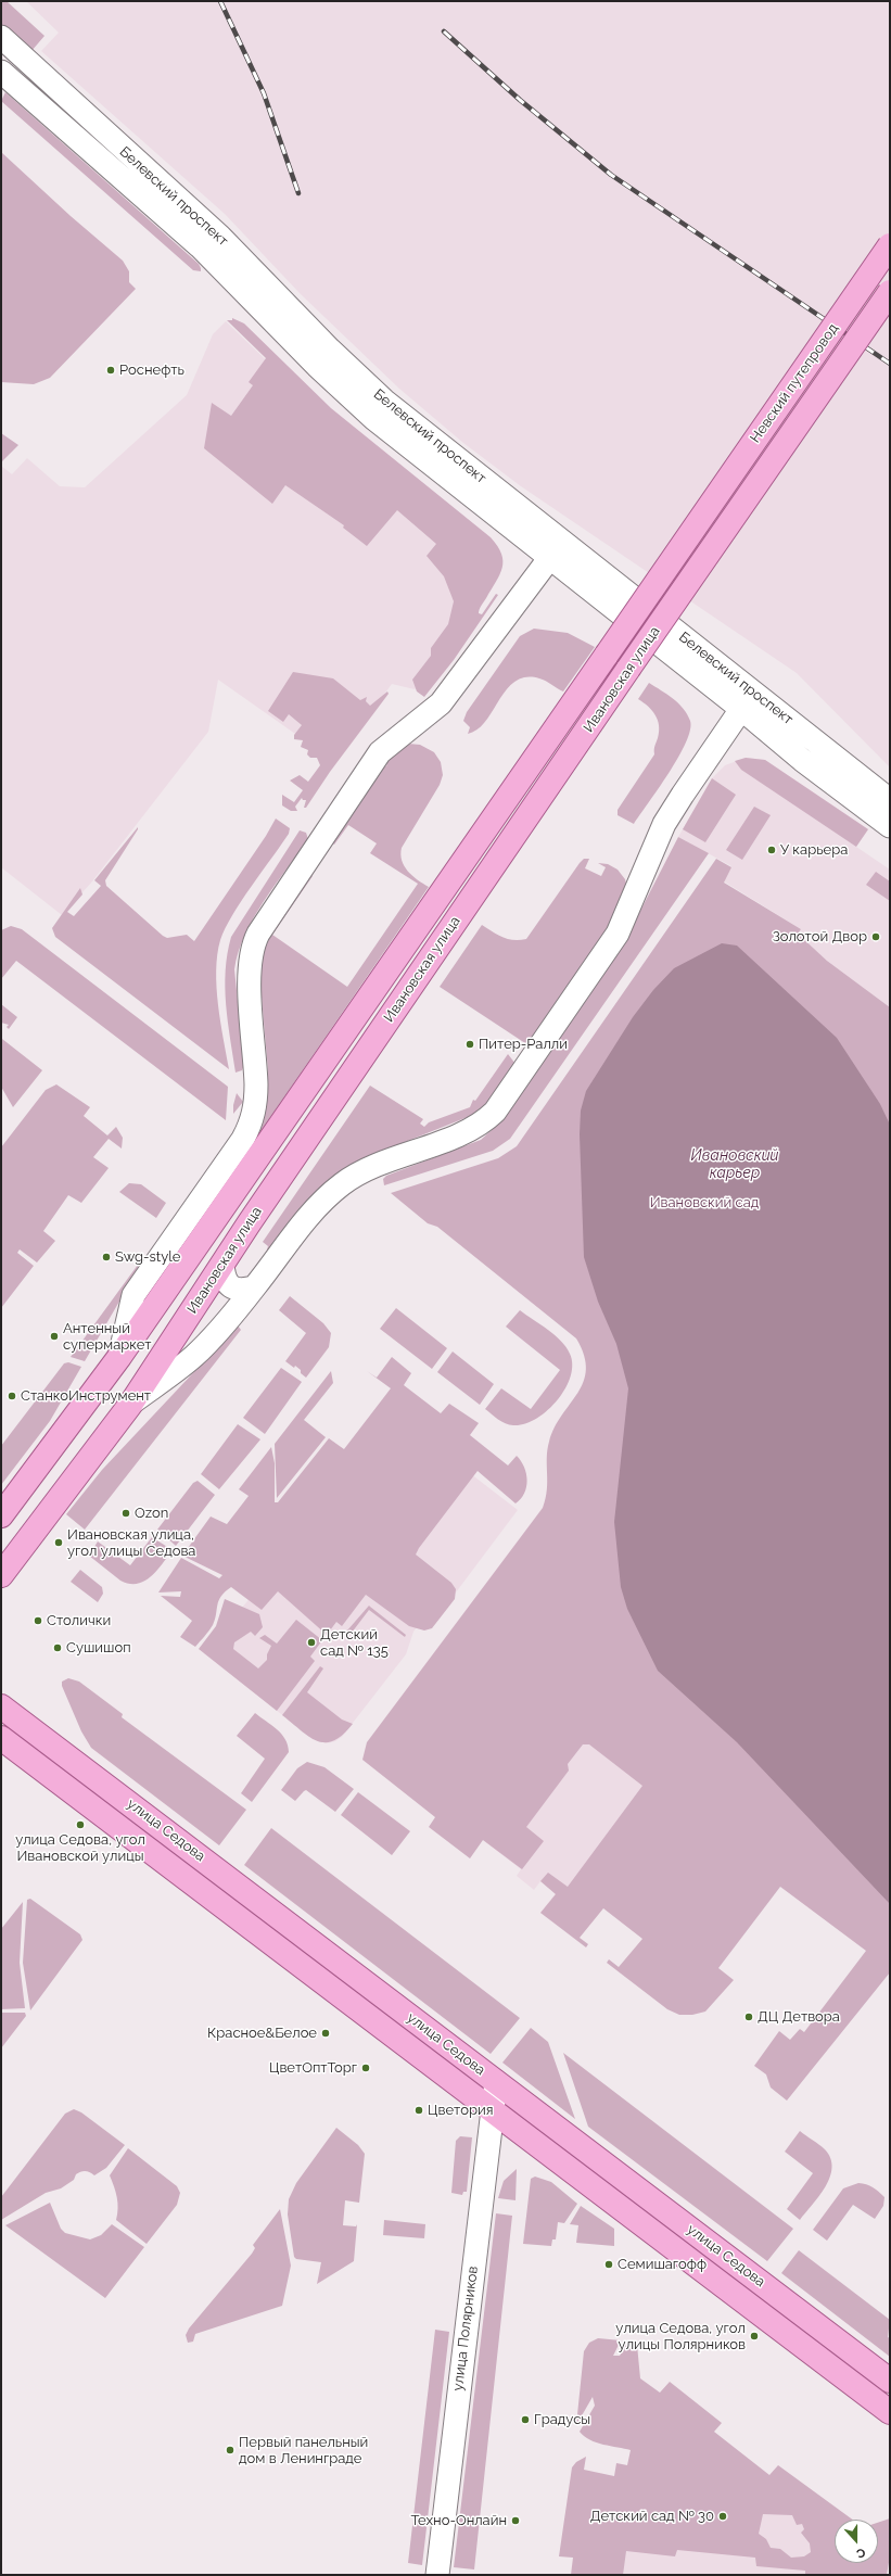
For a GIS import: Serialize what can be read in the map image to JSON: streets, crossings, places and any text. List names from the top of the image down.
{
  "streets": {
    "main road": ["Невский путепровод", "Ивановская улица", "улица Седова"],
    "street": ["Белевский проспект", "улица Полярников"]
  },
  "crossings": [
    ["Белевский проспект", "Ивановская улица"],
    ["Невский путепровод", "Ивановская улица"],
    ["улица Седова", "улица Полярников"]
  ],
  "water": ["Ивановский карьер"],
  "parks": ["Ивановский сад"],
  "places": [
    "Роснефть",
    "У карьера",
    "Золотой Двор",
    "Питер-Ралли",
    "Swg-style",
    "Антенный супермаркет",
    "СтанкоИнструмент",
    "Ozon",
    "Ивановская улица, угол улицы Седова",
    "Столички",
    "Детский сад № 135",
    "Сушишоп",
    "улица Седова, угол Ивановской улицы",
    "ДЦ Детвора",
    "Красное&Белое",
    "ЦветОптТорг",
    "Цветория",
    "Семишагофф",
    "улица Седова, угол улицы Полярников",
    "Градусы",
    "Первый панельный дом в Ленинграде",
    "Детский сад № 30",
    "Техно-Онлайн"
  ],
  "north": "bottom"
}
